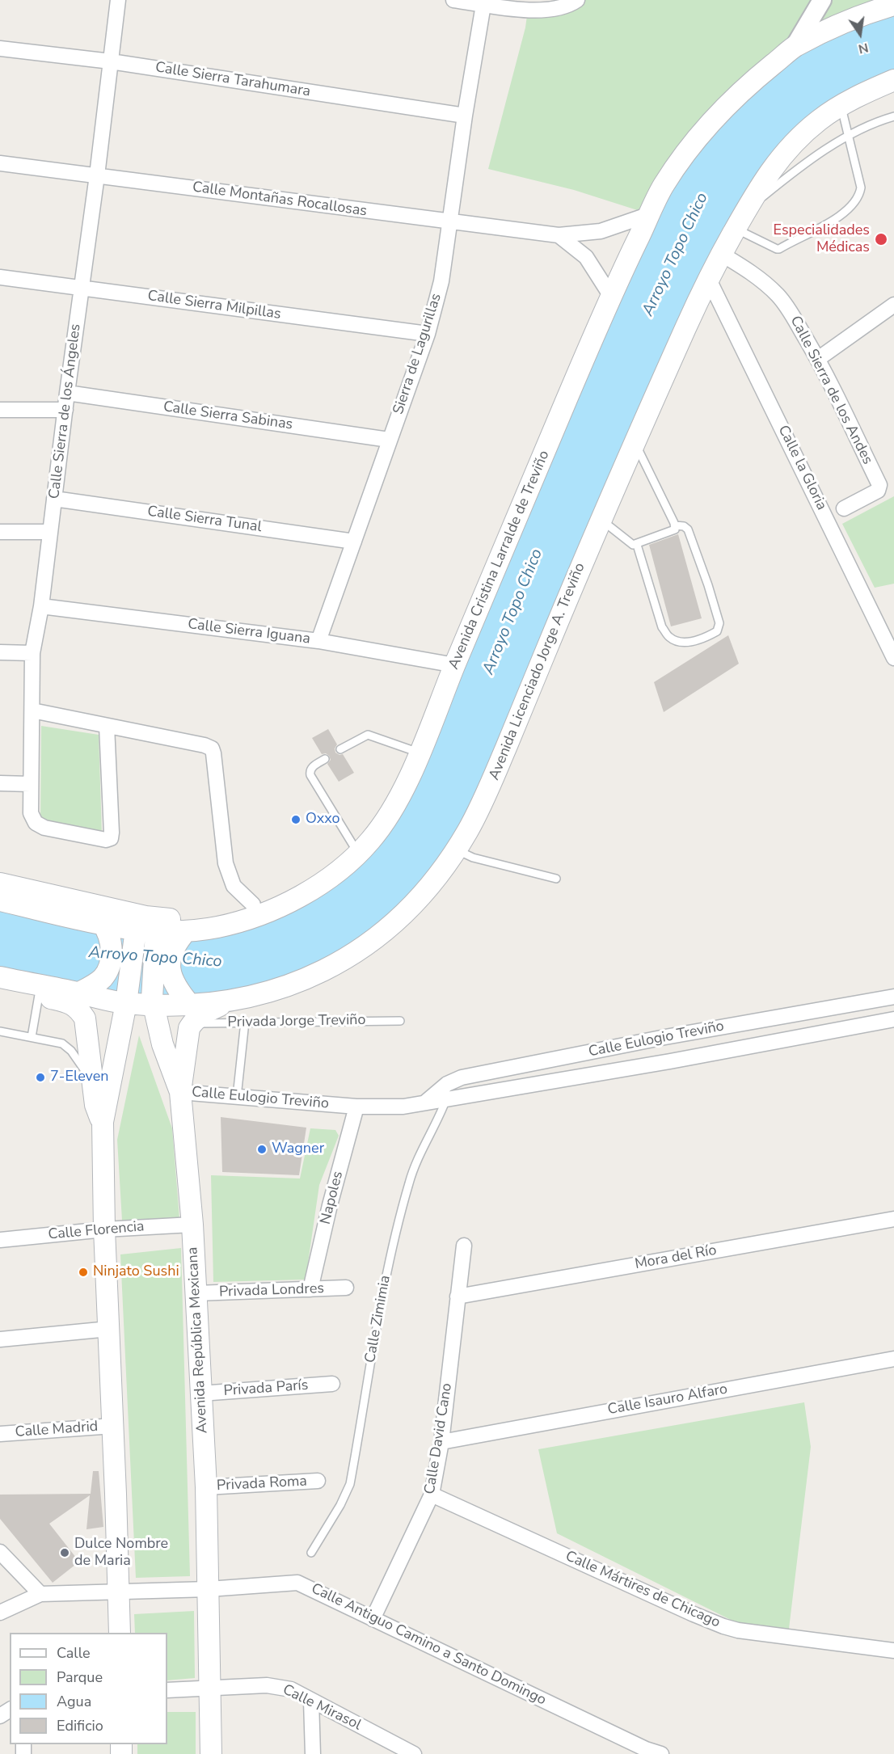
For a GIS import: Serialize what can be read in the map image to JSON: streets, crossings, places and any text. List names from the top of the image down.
{
  "streets": {
    "main road": ["Avenida Cristina Larralde de Treviño", "Avenida Licenciado Jorge A. Treviño", "Avenida República Mexicana"],
    "street": [
      "Calle Sierra Tarahumara",
      "Calle Montañas Rocallosas",
      "Calle Sierra Milpillas",
      "Sierra de Lagurillas",
      "Calle Sierra de los Andes",
      "Calle Sierra de los Ángeles",
      "Calle Sierra Sabinas",
      "Calle la Gloria",
      "Calle Sierra Tunal",
      "Calle Sierra Iguana",
      "Calle Eulogio Treviño",
      "Napoles",
      "Calle Florencia",
      "Mora del Río",
      "Privada Londres",
      "Privada París",
      "Calle Isauro Alfaro",
      "Calle Madrid",
      "Calle David Cano",
      "Privada Roma",
      "Calle Mártires de Chicago",
      "Calle Antiguo Camino a Santo Domingo",
      "Calle Mirasol"
    ],
    "lane": ["Privada Jorge Treviño", "Calle Zimimia"]
  },
  "crossings": [
    ["Calle Sierra Tarahumara", "Sierra de Lagurillas"],
    ["Calle Sierra Tarahumara", "Calle Sierra de los Ángeles"],
    ["Calle Montañas Rocallosas", "Sierra de Lagurillas"],
    ["Calle Montañas Rocallosas", "Calle Sierra de los Ángeles"],
    ["Calle Montañas Rocallosas", "Avenida Cristina Larralde de Treviño"],
    ["Calle Sierra Milpillas", "Sierra de Lagurillas"],
    ["Calle Sierra Milpillas", "Calle Sierra de los Ángeles"],
    ["Sierra de Lagurillas", "Calle Sierra Sabinas"],
    ["Sierra de Lagurillas", "Calle Sierra Tunal"],
    ["Sierra de Lagurillas", "Calle Sierra Iguana"],
    ["Calle Sierra de los Andes", "Avenida Licenciado Jorge A. Treviño"],
    ["Calle Sierra de los Ángeles", "Calle Sierra Sabinas"],
    ["Calle Sierra de los Ángeles", "Calle Sierra Tunal"],
    ["Calle Sierra de los Ángeles", "Calle Sierra Iguana"],
    ["Calle la Gloria", "Avenida Licenciado Jorge A. Treviño"],
    ["Avenida Cristina Larralde de Treviño", "Calle Sierra Iguana"],
    ["Avenida Cristina Larralde de Treviño", "Avenida República Mexicana"],
    ["Avenida Licenciado Jorge A. Treviño", "Privada Jorge Treviño"],
    ["Calle Eulogio Treviño", "Napoles"],
    ["Calle Eulogio Treviño", "Calle Zimimia"],
    ["Calle Eulogio Treviño", "Avenida República Mexicana"],
    ["Napoles", "Privada Londres"],
    ["Calle Florencia", "Avenida República Mexicana"],
    ["Mora del Río", "Calle David Cano"],
    ["Privada Londres", "Avenida República Mexicana"],
    ["Avenida República Mexicana", "Privada París"],
    ["Avenida República Mexicana", "Privada Roma"],
    ["Avenida República Mexicana", "Calle Antiguo Camino a Santo Domingo"],
    ["Avenida República Mexicana", "Calle Mirasol"],
    ["Calle Isauro Alfaro", "Calle David Cano"],
    ["Calle David Cano", "Calle Mártires de Chicago"],
    ["Calle David Cano", "Calle Antiguo Camino a Santo Domingo"]
  ],
  "water": ["Arroyo Topo Chico"],
  "places": [
    "Especialidades Médicas",
    "Oxxo",
    "7-Eleven",
    "Wagner",
    "Ninjato Sushi",
    "Dulce Nombre de Maria"
  ],
  "legend": [
    "Calle",
    "Parque",
    "Agua",
    "Edificio"
  ],
  "north": "bottom"
}
